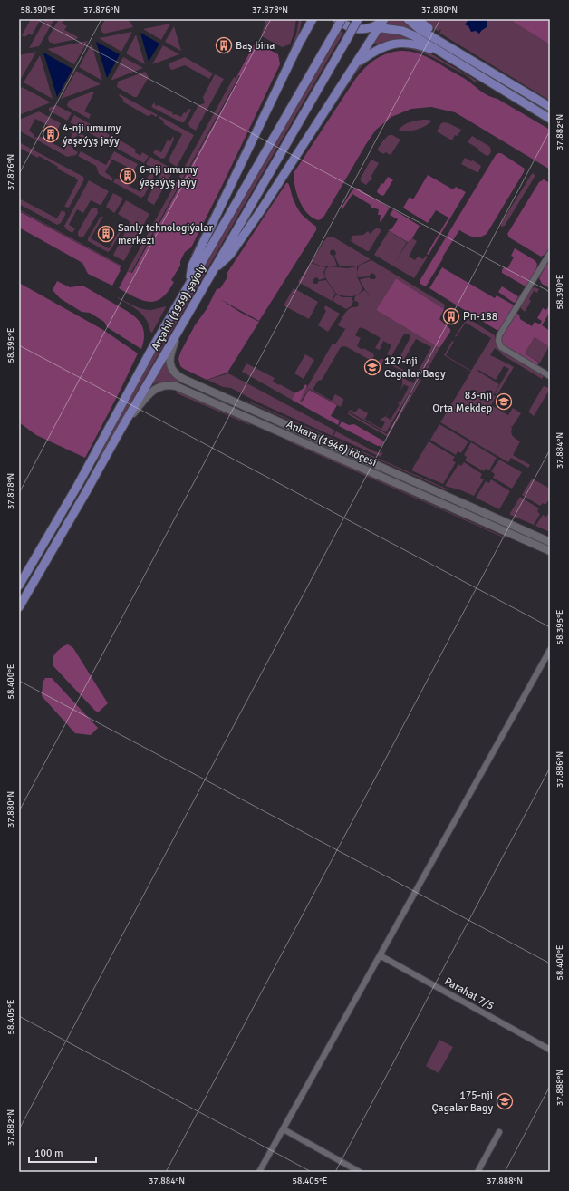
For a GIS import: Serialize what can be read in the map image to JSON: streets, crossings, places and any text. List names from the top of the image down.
{
  "streets": {
    "main road": ["Arçabil (1939) şaýoly", "Ankara (1946) köçesi"],
    "street": ["Parahat 7/5"]
  },
  "crossings": [
    ["Arçabil (1939) şaýoly", "Ankara (1946) köçesi"]
  ],
  "places": {
    "building": [
      "Baş bina",
      "4-nji umumy ýaşaýyş jaýy",
      "6-nji umumy ýaşaýyş jaýy",
      "Sanly tehnologiýalar merkezi",
      "Рп-188"
    ],
    "school or university": ["127-nji Cagalar Bagy", "83-nji Orta Mekdep", "175-nji Çagalar Bagy"]
  },
  "scale_bar": "100 m",
  "coordinates": [
    "58.390°E",
    "37.876°N",
    "37.878°N",
    "37.880°N",
    "37.882°N",
    "58.395°E",
    "37.884°N",
    "58.400°E",
    "37.886°N",
    "58.405°E",
    "37.888°N"
  ]
}
